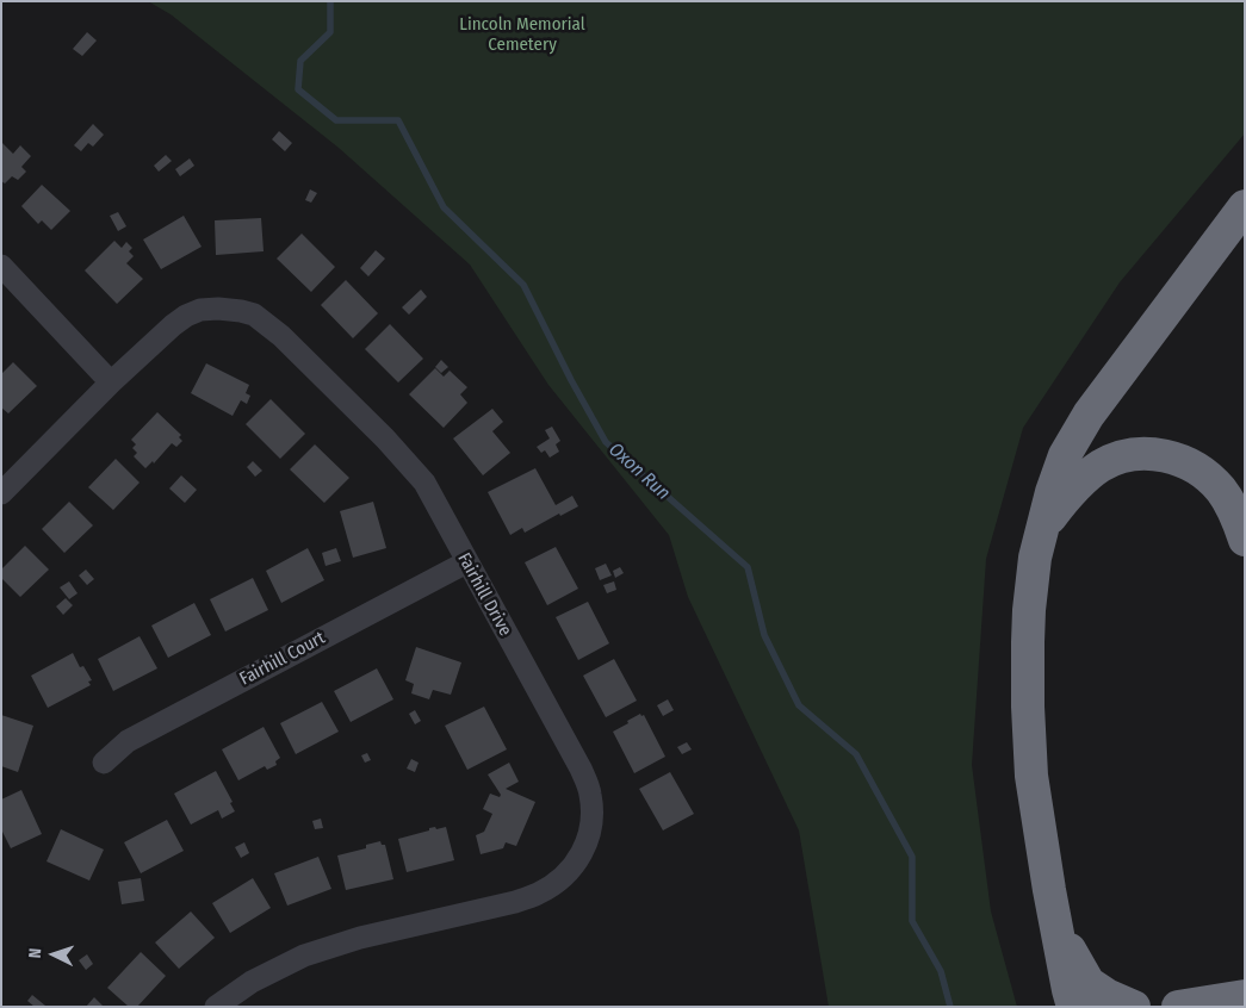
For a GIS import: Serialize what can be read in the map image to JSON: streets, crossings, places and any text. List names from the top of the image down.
{
  "streets": {
    "street": ["Fairhill Drive", "Fairhill Court"]
  },
  "crossings": [
    ["Fairhill Drive", "Fairhill Court"]
  ],
  "water": ["Oxon Run"],
  "parks": ["Lincoln Memorial Cemetery"],
  "north": "left"
}
